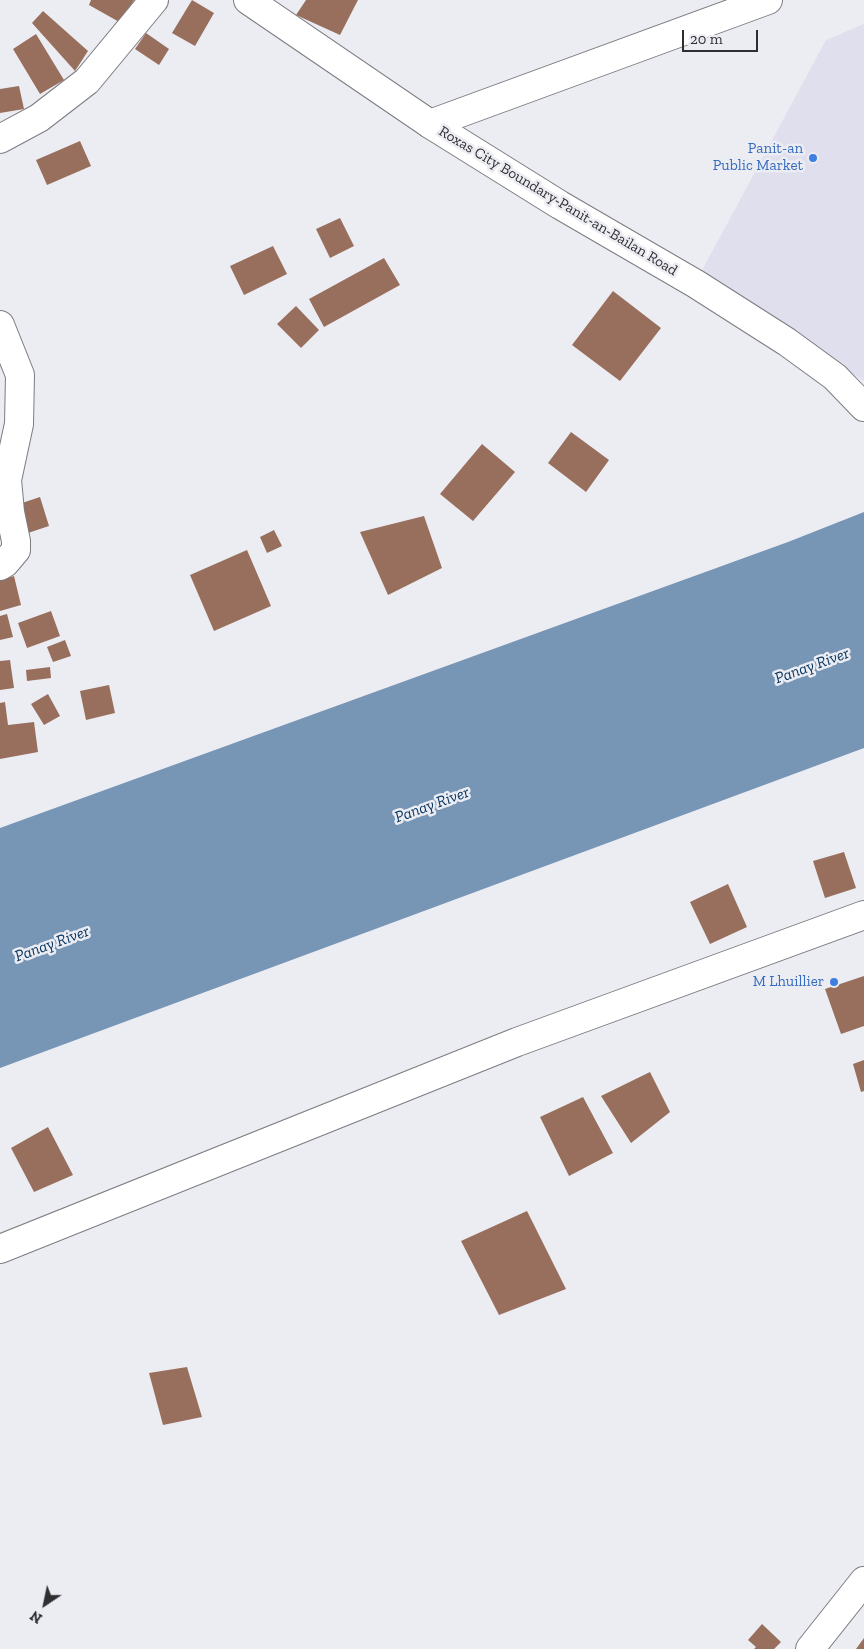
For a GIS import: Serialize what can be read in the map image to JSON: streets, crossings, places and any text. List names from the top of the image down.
{
  "streets": {
    "main road": ["Roxas City Boundary-Panit-an-Bailan Road"]
  },
  "water": ["Panay River"],
  "places": ["Panit-an Public Market", "M Lhuillier"],
  "scale_bar": "20 m",
  "north": "bottom left"
}
